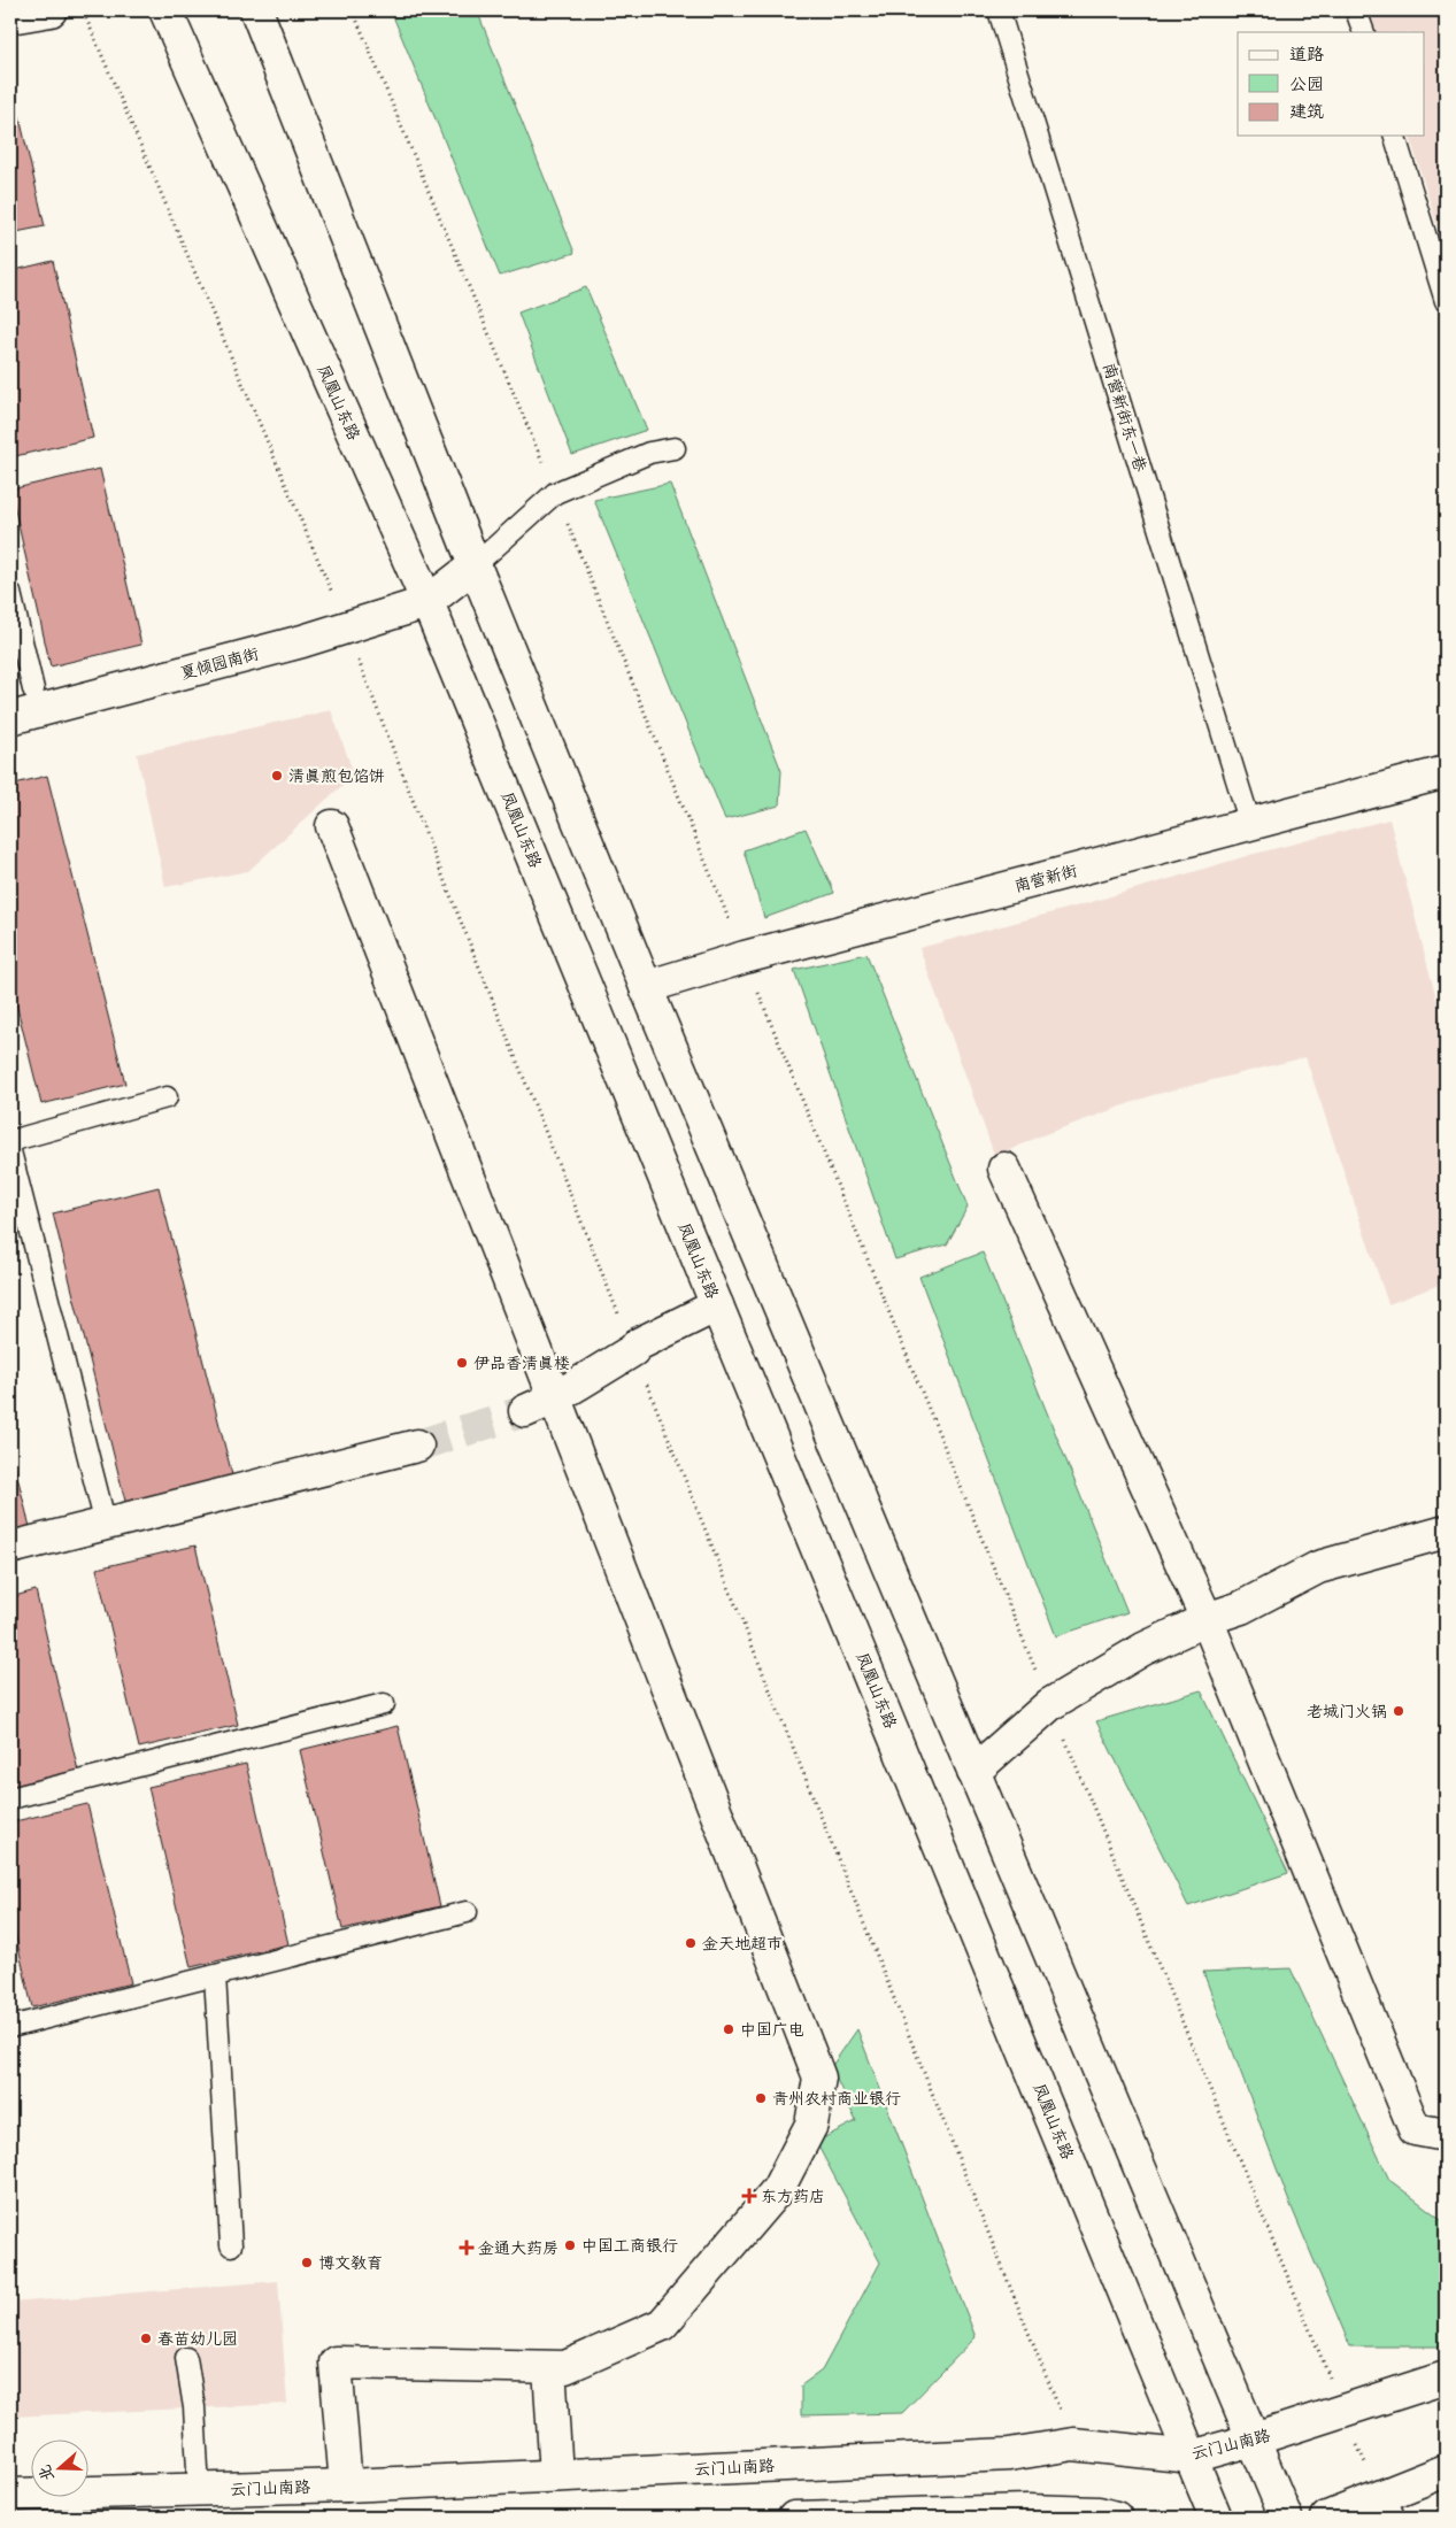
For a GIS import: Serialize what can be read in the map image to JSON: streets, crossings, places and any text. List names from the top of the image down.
{
  "streets": {
    "main road": [
      "凤凰山东路",
      "夏倾园南街",
      "南营新街",
      "云门山南路"
    ],
    "lane": ["南营新街东一巷"]
  },
  "crossings": [
    ["凤凰山东路", "夏倾园南街"],
    ["凤凰山东路", "云门山南路"],
    ["南营新街东一巷", "南营新街"]
  ],
  "places": {
    "other": [
      "清真煎包馅饼",
      "伊品香清真楼",
      "老城门火锅",
      "金天地超市",
      "中国广电",
      "青州农村商业银行",
      "中国工商银行",
      "博文教育",
      "春苗幼儿园"
    ],
    "health": ["东方药店", "金通大药房"]
  },
  "legend": ["道路", "公园", "建筑"],
  "north": "left"
}
